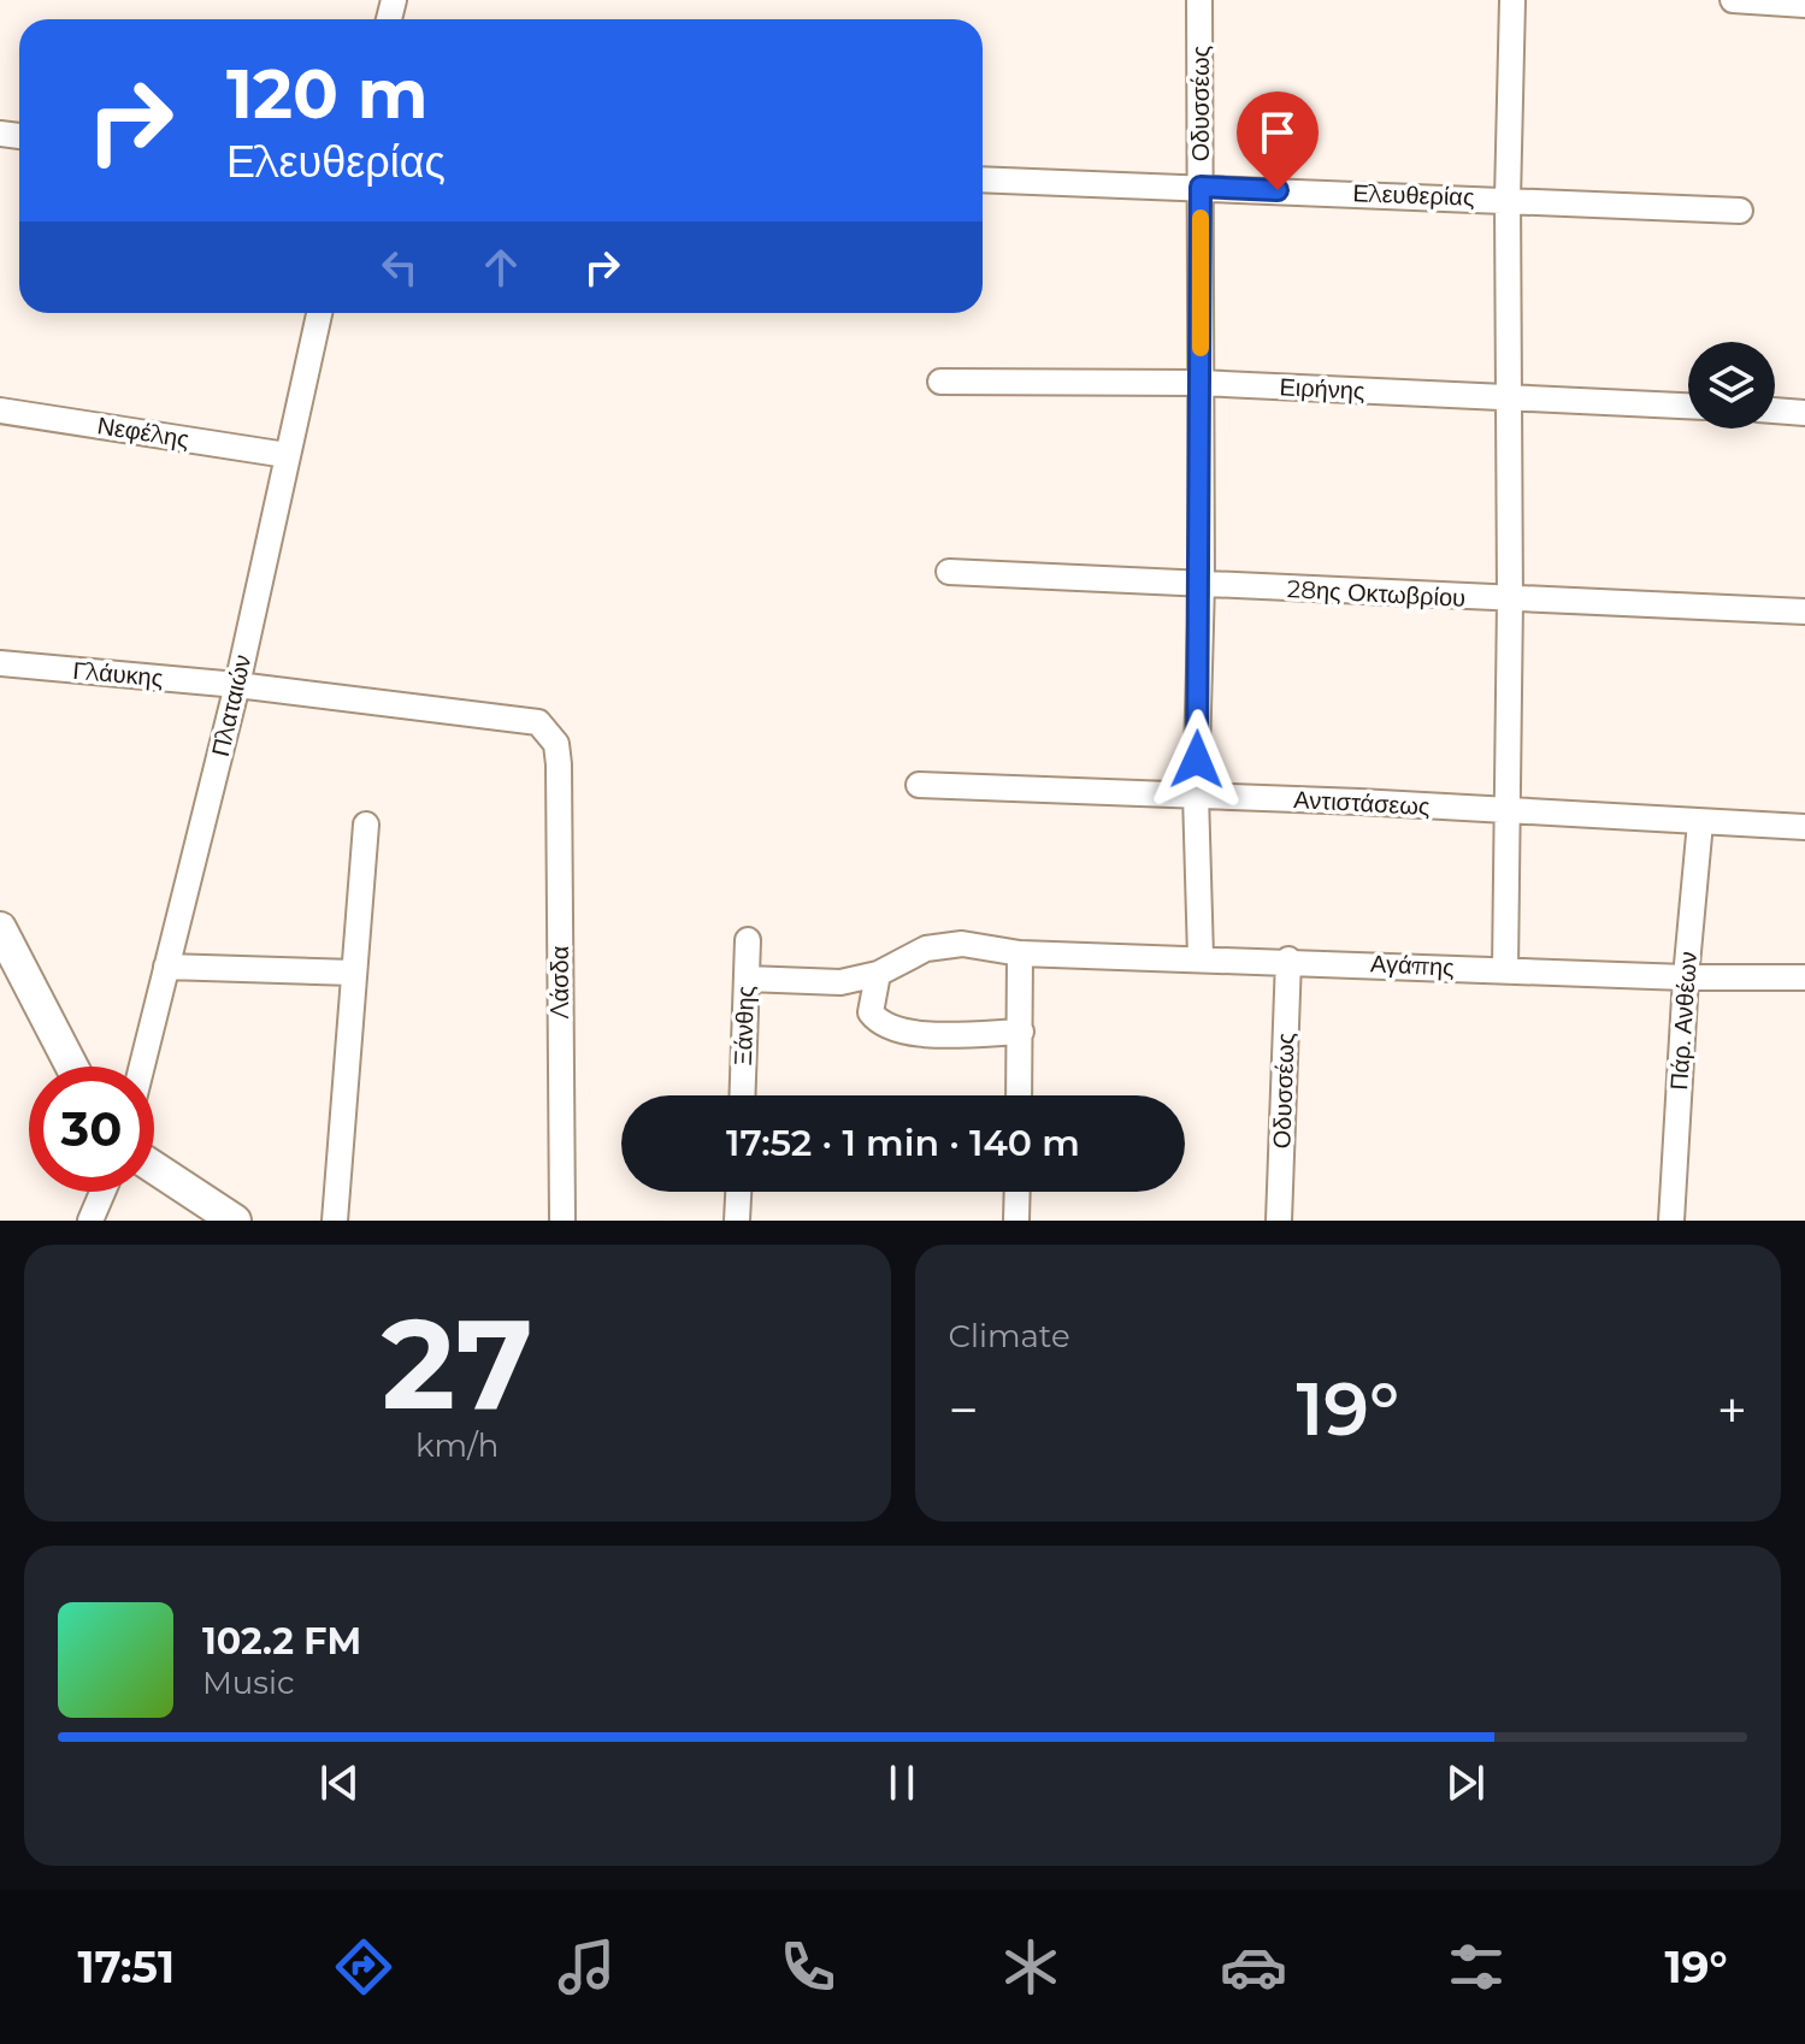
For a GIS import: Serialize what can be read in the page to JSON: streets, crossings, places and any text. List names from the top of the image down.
{
  "streets": {
    "street": [
      "Οδυσσέως",
      "Ελευθερίας",
      "Ειρήνης",
      "Νεφέλης",
      "28ης Οκτωβρίου",
      "Γλάυκης",
      "Πλαταιών",
      "Αντιστάσεως",
      "Αγάπης",
      "Λάσδα",
      "Πάρ. Ανθέων",
      "Ξάνθης"
    ]
  },
  "crossings": [
    ["Οδυσσέως", "Ελευθερίας"],
    ["Οδυσσέως", "Ειρήνης"],
    ["Οδυσσέως", "28ης Οκτωβρίου"],
    ["Οδυσσέως", "Αντιστάσεως"],
    ["Οδυσσέως", "Αγάπης"],
    ["Νεφέλης", "Πλαταιών"],
    ["Γλάυκης", "Πλαταιών"],
    ["Γλάυκης", "Λάσδα"],
    ["Αντιστάσεως", "Πάρ. Ανθέων"],
    ["Αγάπης", "Πάρ. Ανθέων"],
    ["Αγάπης", "Ξάνθης"]
  ],
  "page": {
    "turn": ["120 m", "Ελευθερίας"],
    "limit": "30",
    "trip": "17:52 · 1 min · 140 m",
    "tile": [
      ["27", "km/h"],
      "Climate"
    ],
    "heat": ["−", "19°", "+"],
    "song": ["102.2 FM", "Music"],
    "tabs": ["17:51", "19°"]
  }
}
